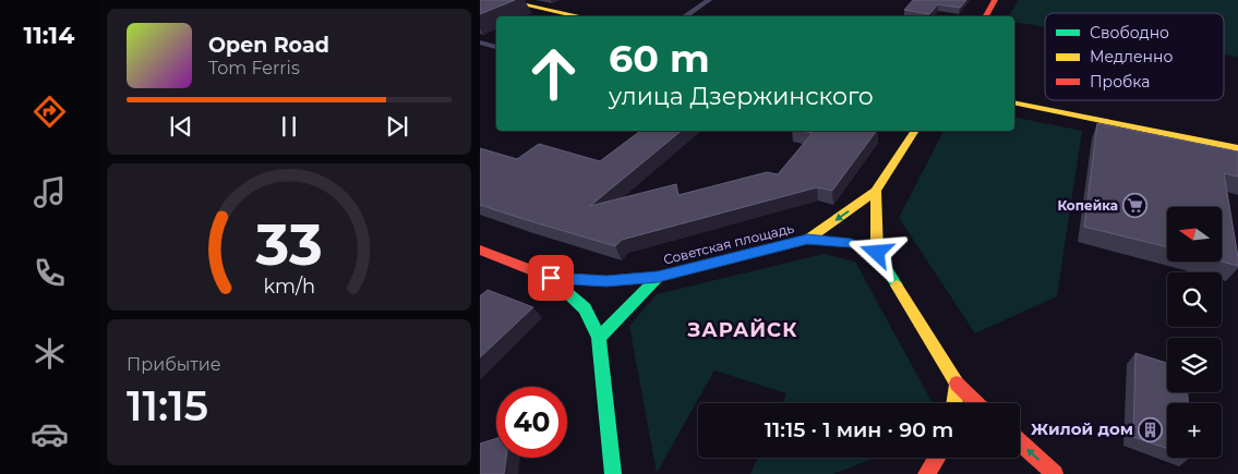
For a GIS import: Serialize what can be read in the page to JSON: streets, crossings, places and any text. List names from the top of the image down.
{
  "streets": {
    "street": ["Советская площадь"]
  },
  "districts": ["ЗАРАЙСК"],
  "places": {
    "supermarket": ["Копейка"],
    "building": ["Жилой дом"]
  },
  "legend": ["Свободно", "Медленно", "Пробка"],
  "north": "left",
  "page": {
    "tabs": "11:14",
    "turn": ["60 m", "улица Дзержинского"],
    "song": ["Open Road", "Tom Ferris"],
    "map_buttons": "+",
    "tile": ["Прибытие", "11:15"],
    "limit": "40",
    "trip": "11:15 · 1 мин · 90 m",
    "gauge": ["33", "km/h"]
  }
}
